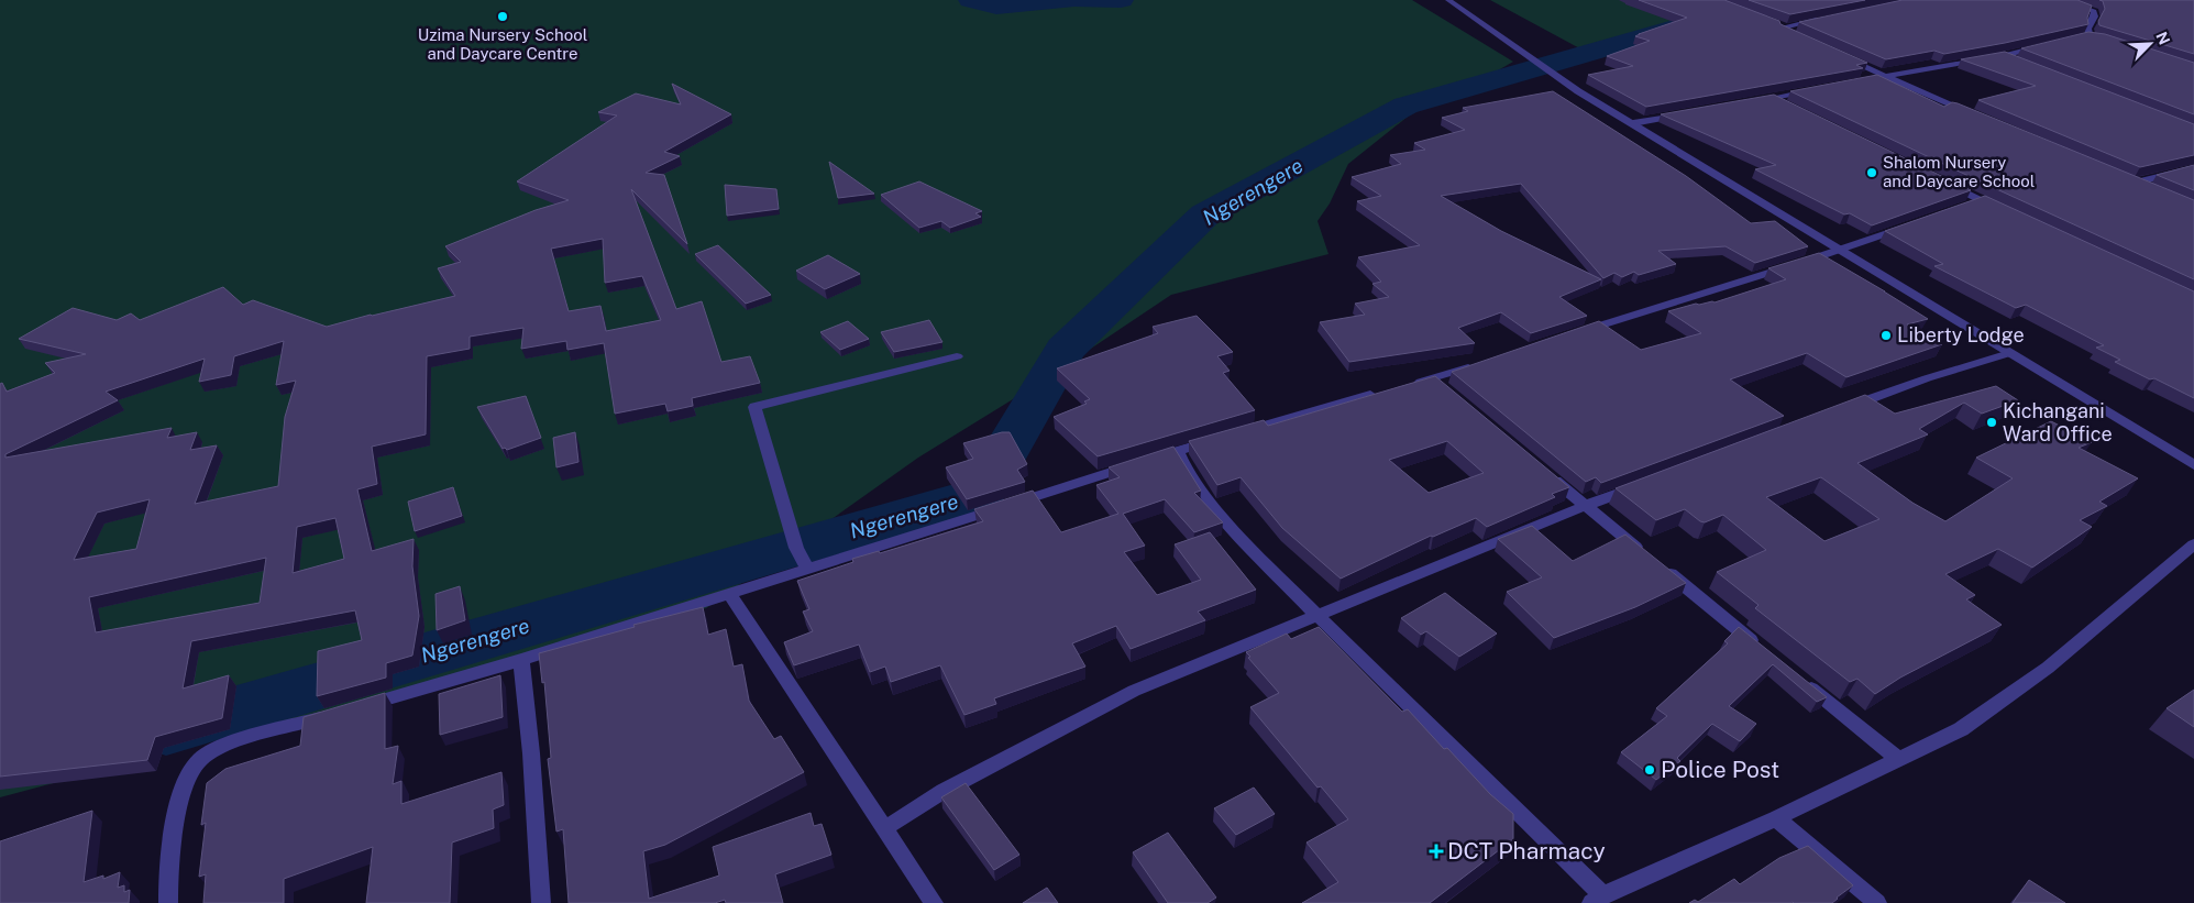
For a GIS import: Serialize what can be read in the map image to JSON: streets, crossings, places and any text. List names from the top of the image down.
{
  "water": ["Ngerengere"],
  "places": {
    "other": [
      "Uzima Nursery School and Daycare Centre",
      "Shalom Nursery and Daycare School",
      "Liberty Lodge",
      "Kichangani Ward Office",
      "Police Post"
    ],
    "health": ["DCT Pharmacy"]
  },
  "north": "top right"
}
